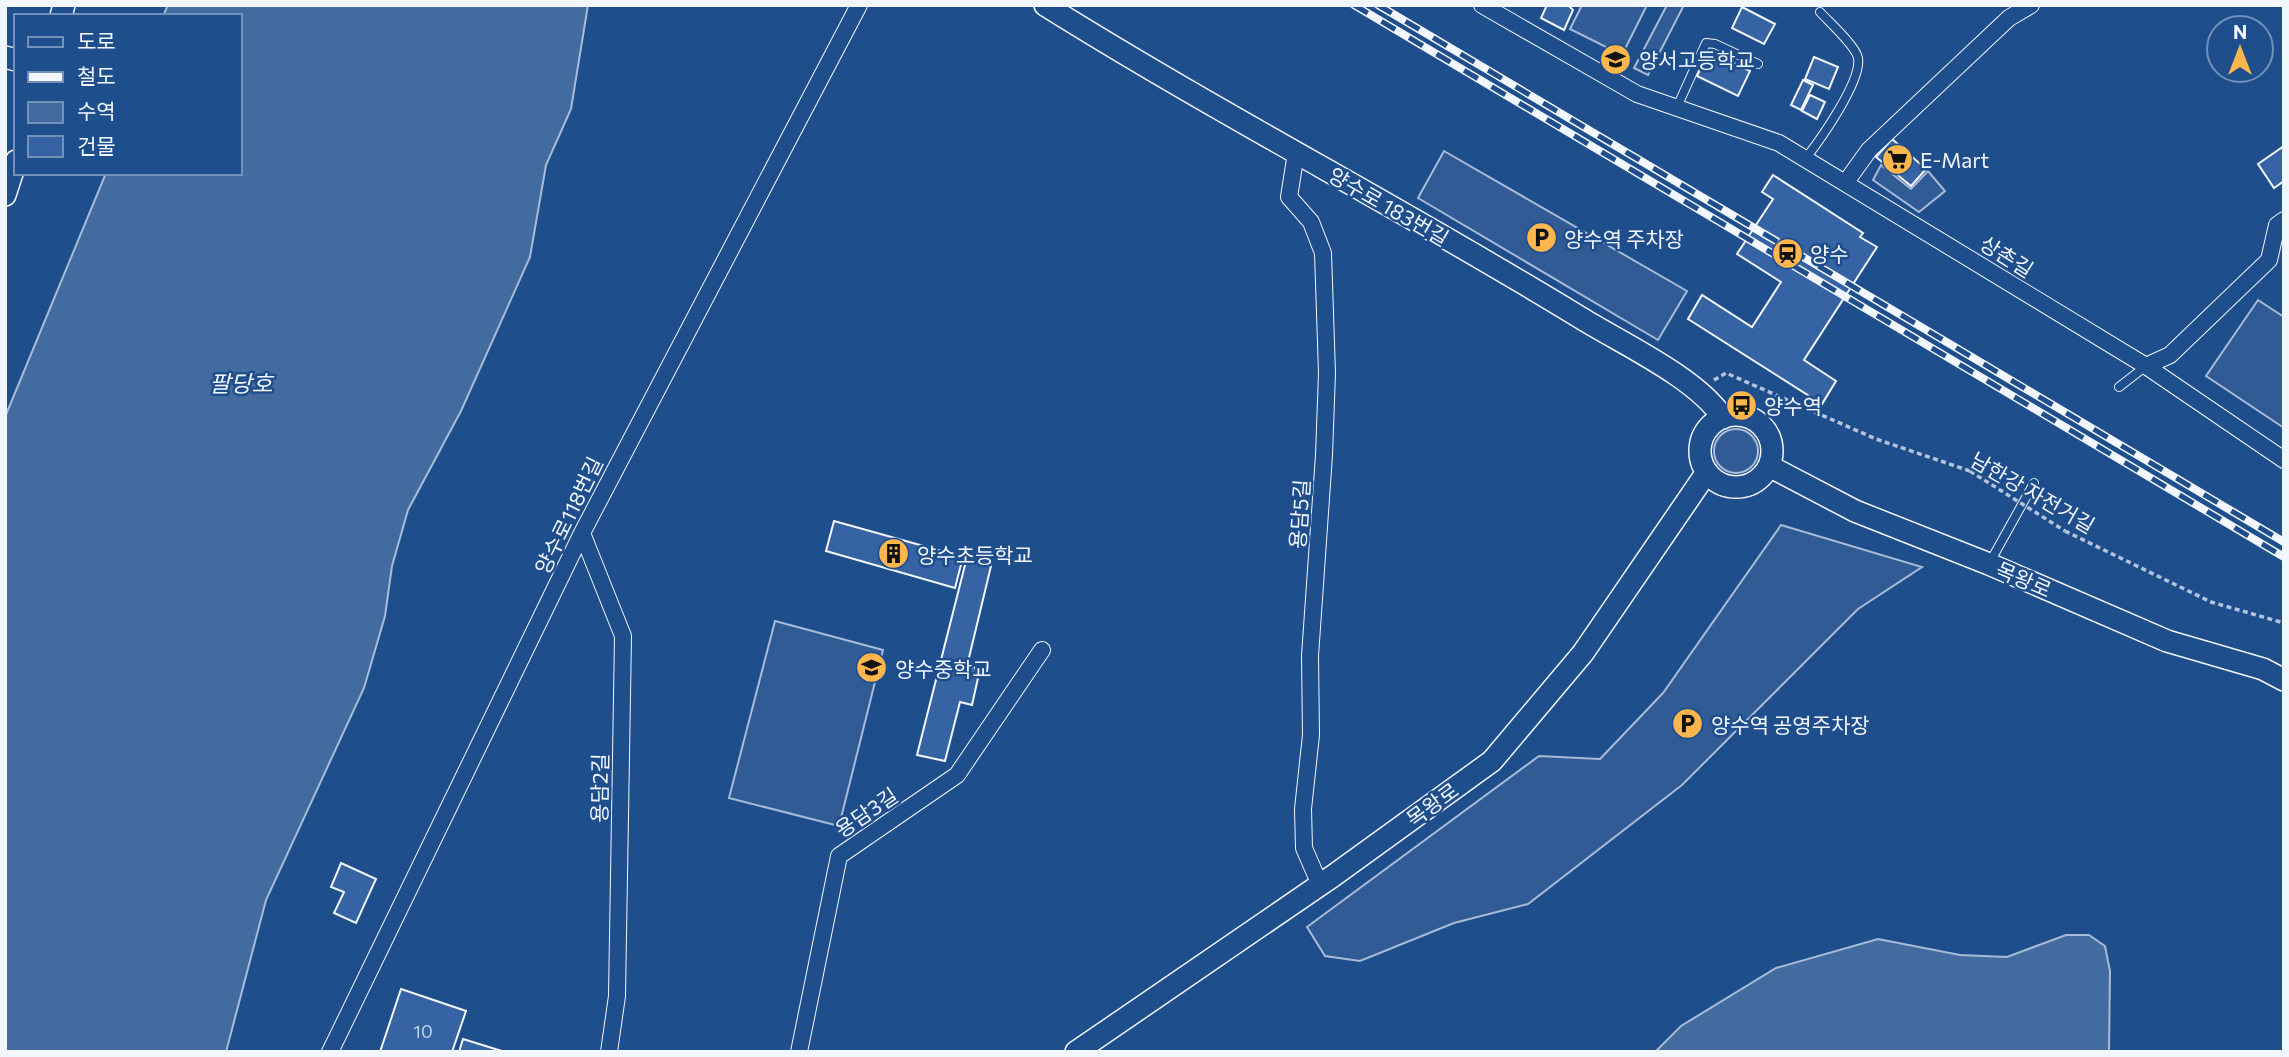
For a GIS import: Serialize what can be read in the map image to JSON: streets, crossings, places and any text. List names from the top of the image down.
{
  "streets": {
    "street": [
      "양수로 183번길",
      "상촌길",
      "용담5길",
      "양수로118번길",
      "목왕로",
      "용담2길",
      "용담3길"
    ],
    "path": ["남한강 자전거길"]
  },
  "crossings": [
    ["양수로 183번길", "용담5길"],
    ["양수로 183번길", "목왕로"],
    ["용담5길", "목왕로"],
    ["양수로118번길", "용담2길"]
  ],
  "water": ["팔당호"],
  "places": {
    "school or university": ["양서고등학교", "양수중학교"],
    "supermarket": ["E-Mart"],
    "parking": ["양수역 주차장", "양수역 공영주차장"],
    "station": ["양수"],
    "bus stop": ["양수역"],
    "building": ["양수초등학교"]
  },
  "house_numbers": ["10"],
  "legend": [
    "도로",
    "철도",
    "수역",
    "건물"
  ],
  "north": "top"
}
